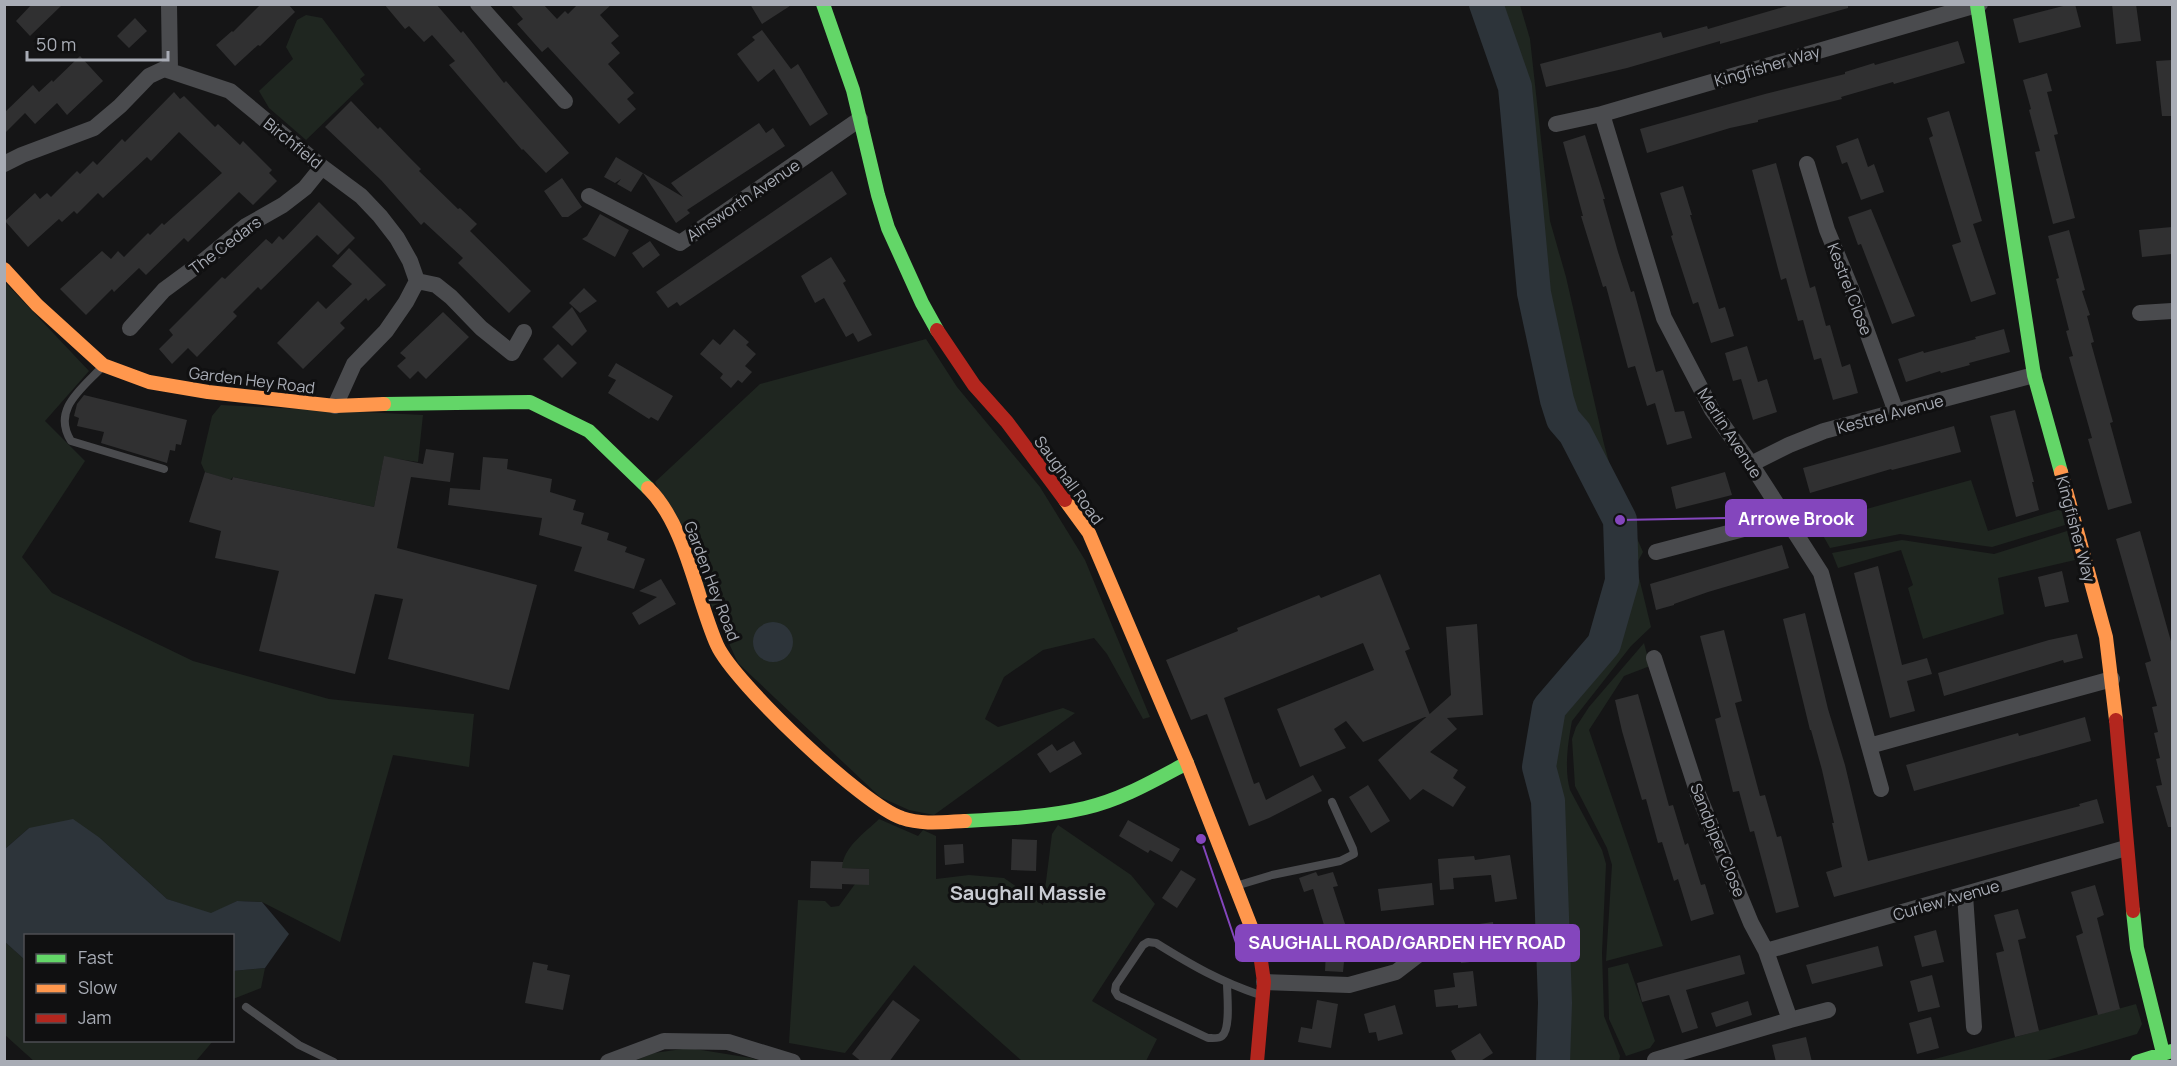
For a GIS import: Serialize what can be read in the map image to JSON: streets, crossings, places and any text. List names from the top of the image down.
{
  "streets": {
    "street": [
      "Kingfisher Way",
      "Birchfield",
      "Ainsworth Avenue",
      "The Cedars",
      "Kestrel Close",
      "Garden Hey Road",
      "Kestrel Avenue",
      "Merlin Avenue",
      "Saughall Road",
      "Sandpiper Close",
      "Curlew Avenue"
    ]
  },
  "crossings": [
    ["Kingfisher Way", "Kestrel Avenue"],
    ["Kingfisher Way", "Merlin Avenue"],
    ["Kingfisher Way", "Curlew Avenue"],
    ["Birchfield", "The Cedars"],
    ["Ainsworth Avenue", "Saughall Road"],
    ["Kestrel Close", "Kestrel Avenue"],
    ["Garden Hey Road", "Saughall Road"],
    ["Kestrel Avenue", "Merlin Avenue"],
    ["Sandpiper Close", "Curlew Avenue"]
  ],
  "districts": ["Saughall Massie"],
  "places": ["Arrowe Brook", "SAUGHALL ROAD/GARDEN HEY ROAD"],
  "legend": ["Fast", "Slow", "Jam"],
  "scale_bar": "50 m"
}
